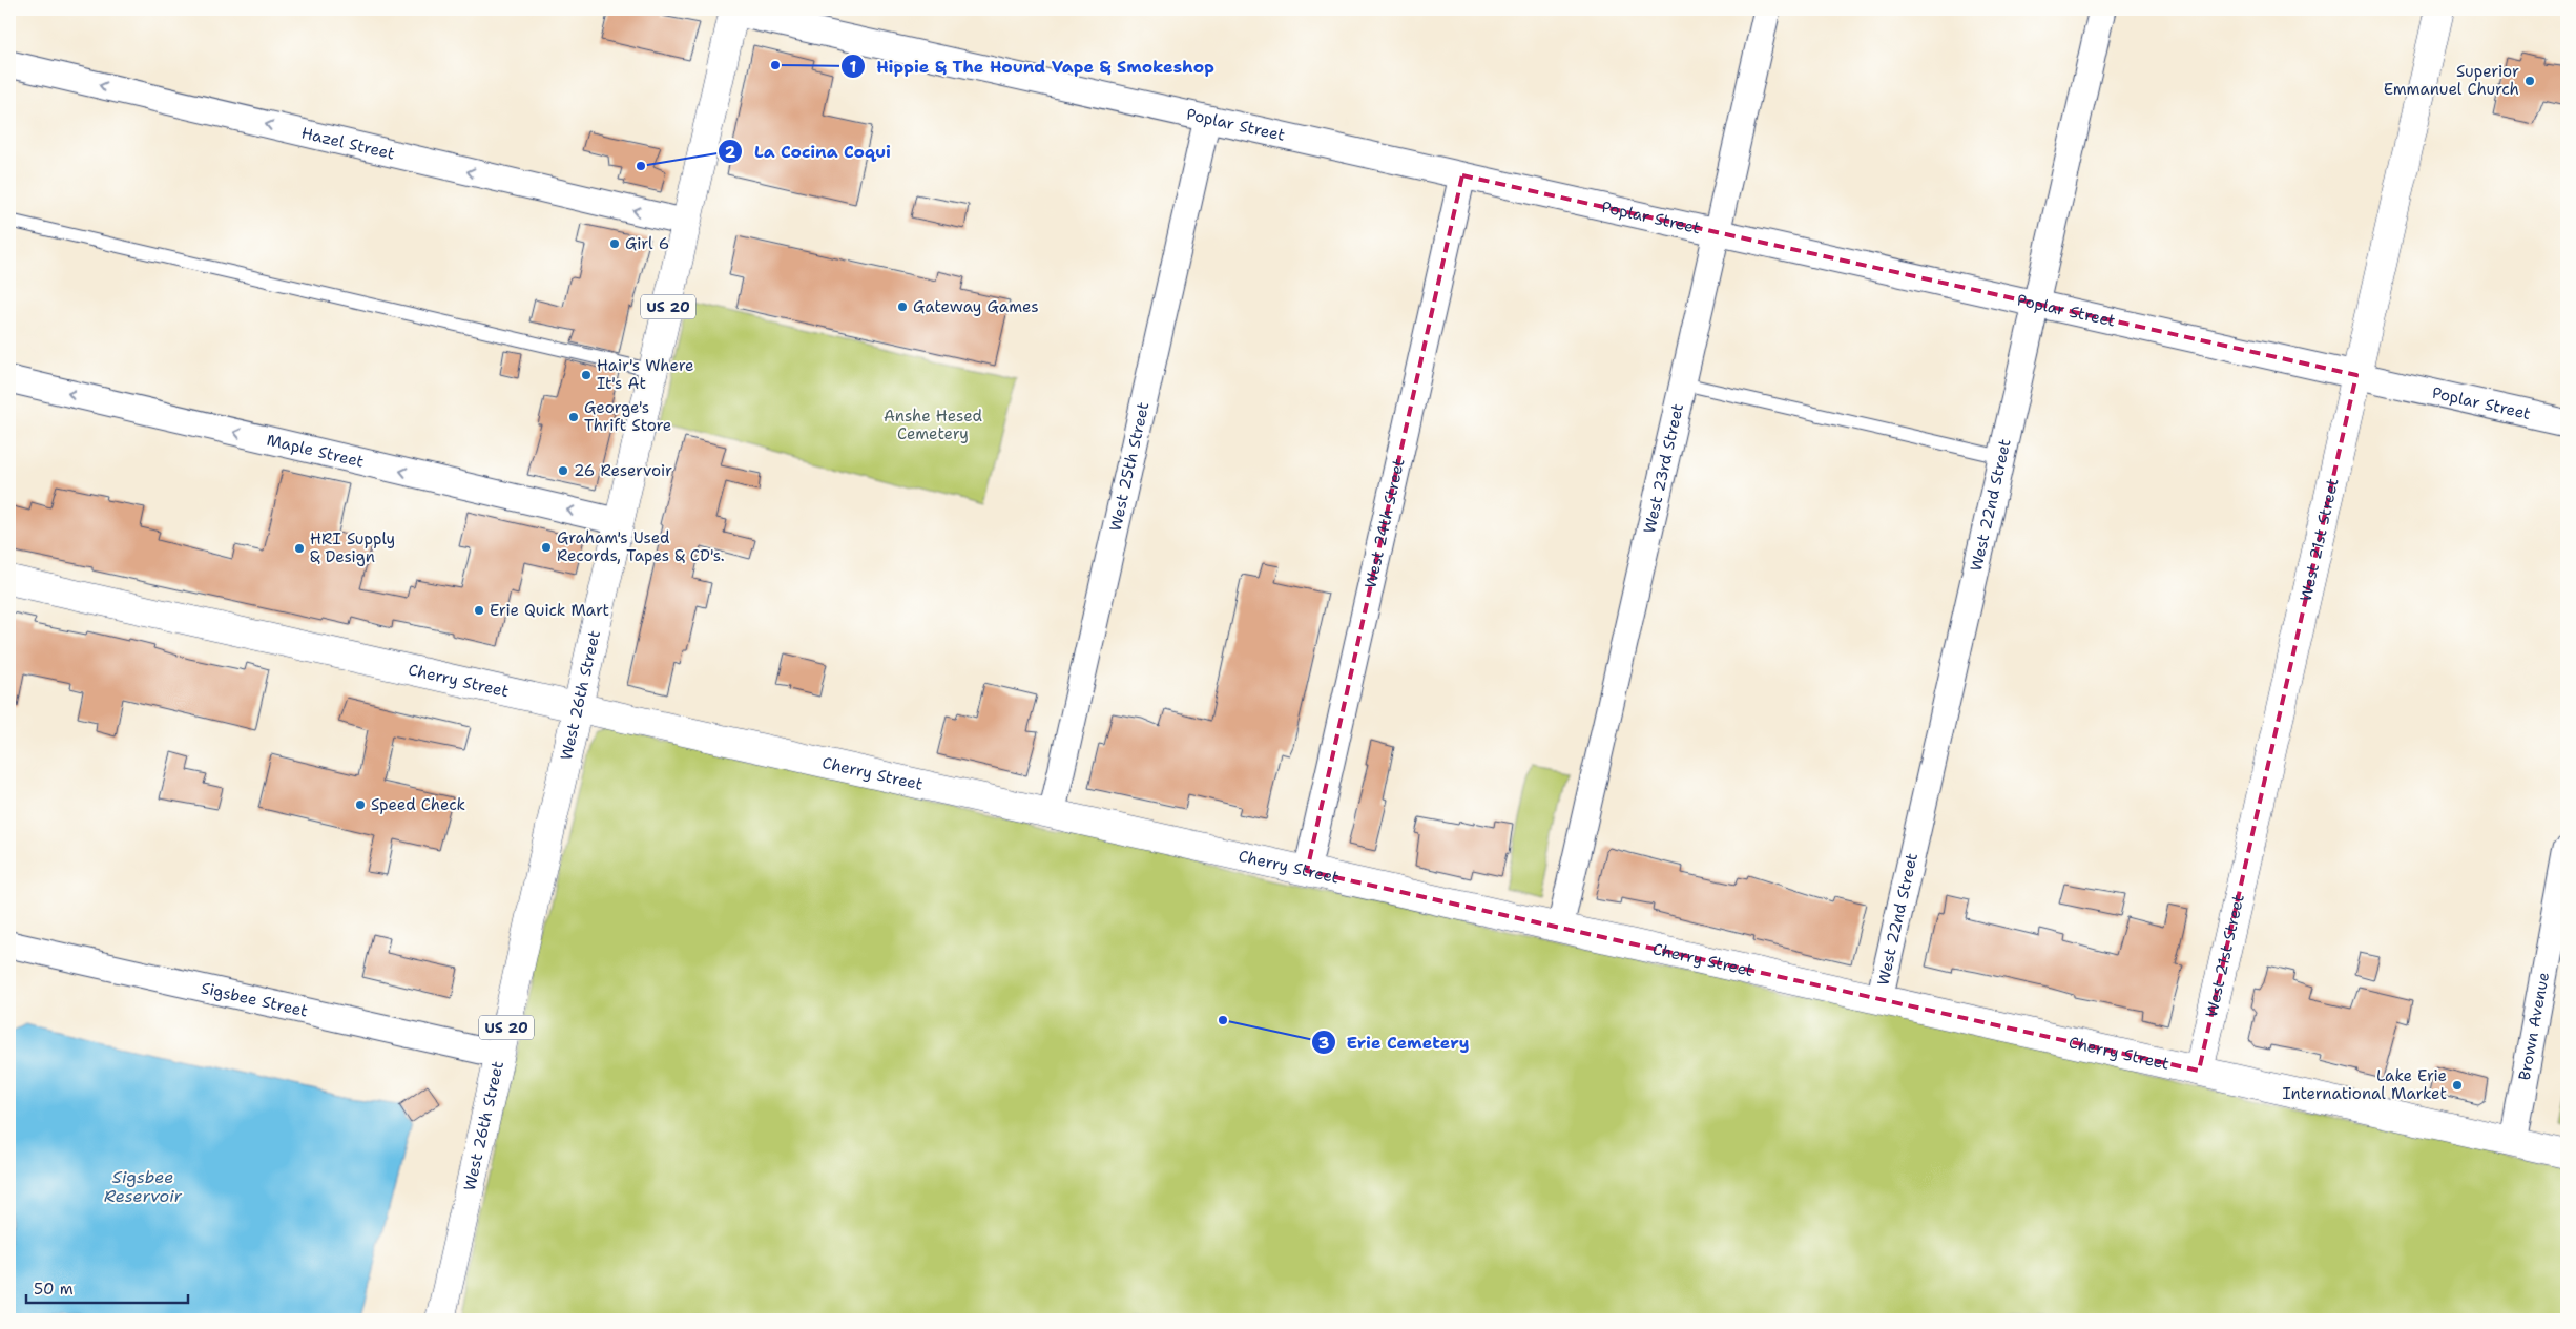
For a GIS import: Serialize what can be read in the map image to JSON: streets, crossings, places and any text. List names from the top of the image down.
{
  "streets": {
    "street": [
      "Poplar Street",
      "Hazel Street",
      "US 20",
      "Maple Street",
      "West 25th Street",
      "West 23rd Street",
      "West 22nd Street",
      "West 24th Street",
      "West 21st Street",
      "Cherry Street",
      "West 26th Street",
      "Sigsbee Street",
      "Brown Avenue"
    ]
  },
  "crossings": [
    ["Poplar Street", "West 25th Street"],
    ["Poplar Street", "West 23rd Street"],
    ["Poplar Street", "West 22nd Street"],
    ["Poplar Street", "West 24th Street"],
    ["Poplar Street", "West 21st Street"],
    ["Poplar Street", "West 26th Street"],
    ["Hazel Street", "West 26th Street"],
    ["Maple Street", "West 26th Street"],
    ["West 25th Street", "Cherry Street"],
    ["West 23rd Street", "Cherry Street"],
    ["West 22nd Street", "Cherry Street"],
    ["West 24th Street", "Cherry Street"],
    ["West 21st Street", "Cherry Street"],
    ["Cherry Street", "West 26th Street"],
    ["Cherry Street", "Brown Avenue"],
    ["West 26th Street", "Sigsbee Street"]
  ],
  "one_way": ["Hazel Street", "Maple Street"],
  "water": ["Sigsbee Reservoir"],
  "parks": ["Anshe Hesed Cemetery"],
  "places": [
    "Hippie & The Hound Vape & Smokeshop",
    "Superior Emmanuel Church",
    "La Cocina Coqui",
    "Girl 6",
    "Gateway Games",
    "Hair's Where It's At",
    "George's Thrift Store",
    "26 Reservoir",
    "Graham's Used Records, Tapes & CD's.",
    "HRI Supply & Design",
    "Erie Quick Mart",
    "Speed Check",
    "Erie Cemetery",
    "Lake Erie International Market"
  ],
  "scale_bar": "50 m"
}
